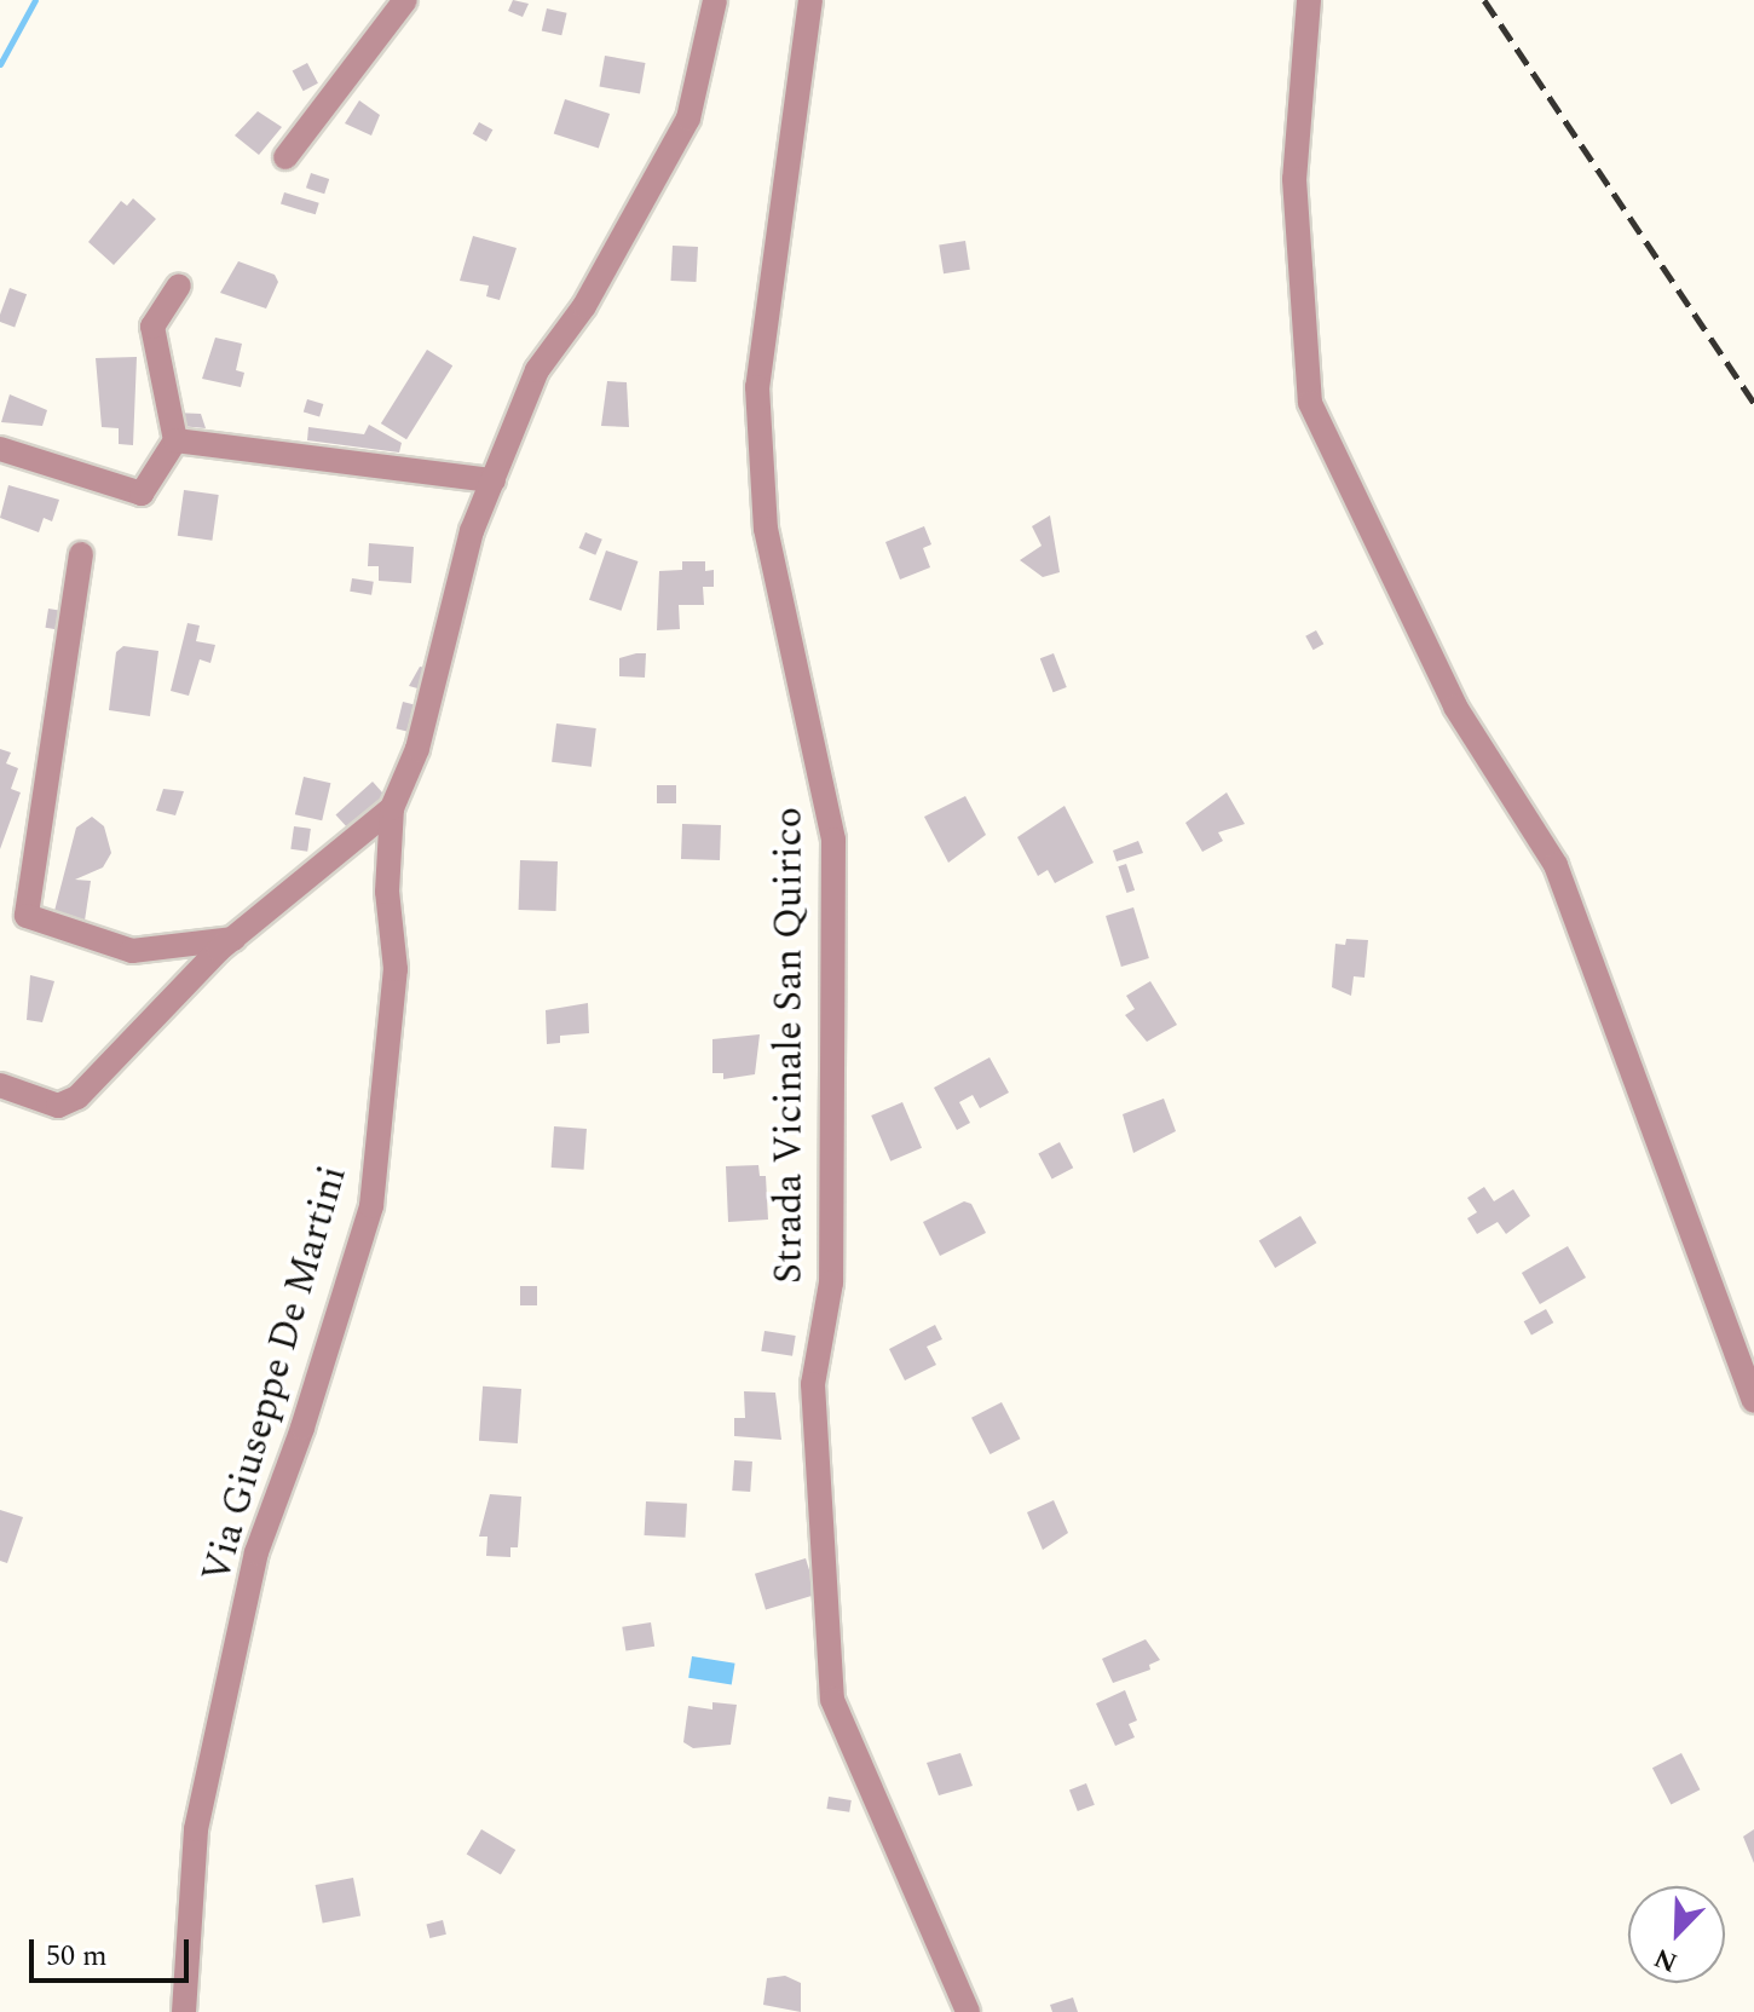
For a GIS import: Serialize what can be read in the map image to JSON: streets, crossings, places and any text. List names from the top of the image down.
{
  "streets": {
    "street": ["Strada Vicinale San Quirico", "Via Giuseppe De Martini"]
  },
  "scale_bar": "50 m",
  "north": "bottom left"
}
